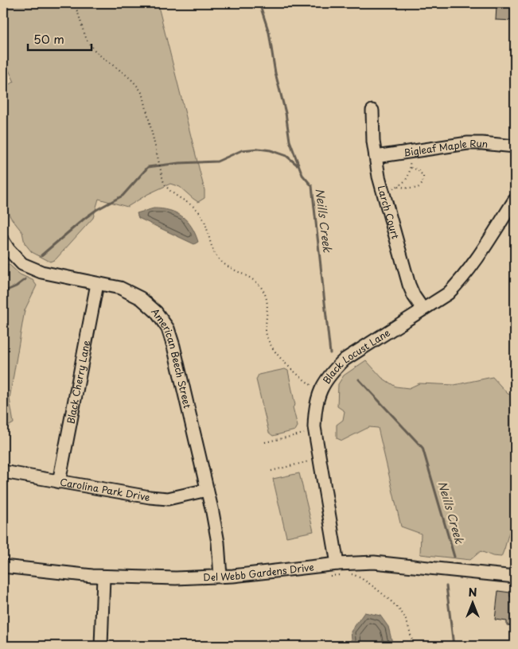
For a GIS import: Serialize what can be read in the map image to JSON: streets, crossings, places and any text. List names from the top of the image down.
{
  "streets": {
    "street": [
      "Bigleaf Maple Run",
      "Larch Court",
      "Black Locust Lane",
      "American Beech Street",
      "Black Cherry Lane",
      "Carolina Park Drive",
      "Del Webb Gardens Drive"
    ]
  },
  "crossings": [
    ["Bigleaf Maple Run", "Larch Court"],
    ["Larch Court", "Black Locust Lane"],
    ["Black Locust Lane", "Del Webb Gardens Drive"],
    ["American Beech Street", "Black Cherry Lane"],
    ["American Beech Street", "Carolina Park Drive"],
    ["American Beech Street", "Del Webb Gardens Drive"],
    ["Black Cherry Lane", "Carolina Park Drive"]
  ],
  "water": ["Neills Creek"],
  "scale_bar": "50 m",
  "north": "top"
}
